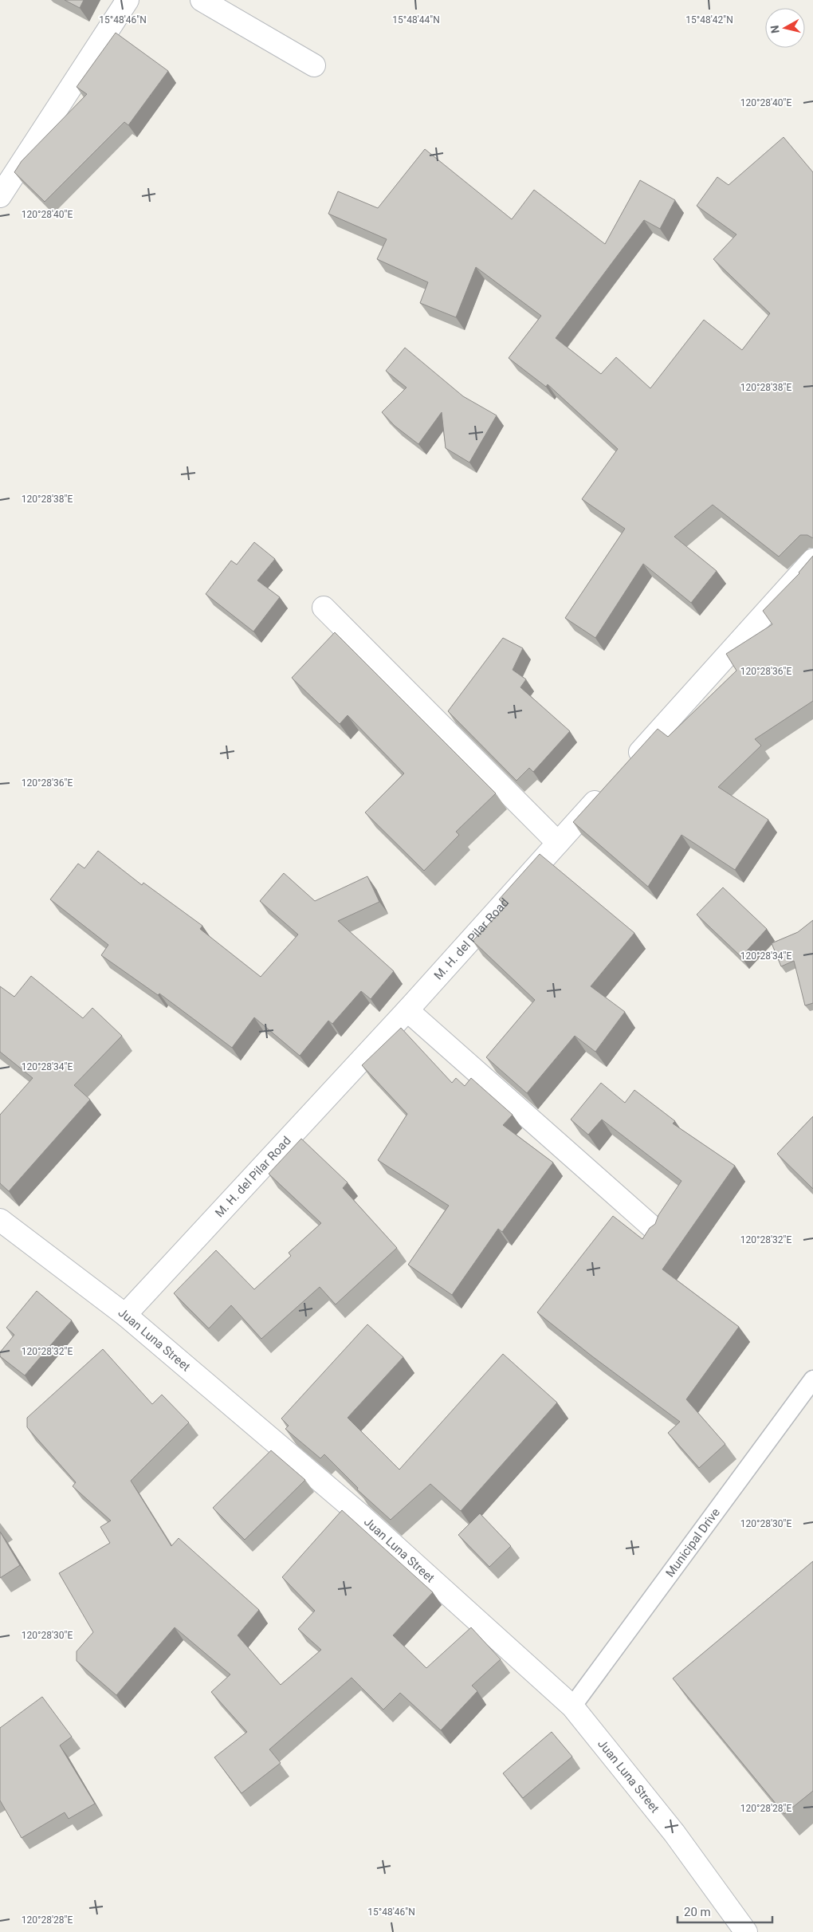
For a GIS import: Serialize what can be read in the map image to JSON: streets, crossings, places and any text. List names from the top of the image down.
{
  "streets": {
    "street": ["M. H. del Pilar Road", "Juan Luna Street"],
    "lane": ["Municipal Drive"]
  },
  "crossings": [
    ["M. H. del Pilar Road", "Juan Luna Street"],
    ["Juan Luna Street", "Municipal Drive"]
  ],
  "scale_bar": "20 m",
  "north": "left",
  "coordinates": [
    "15°48'46\"N",
    "15°48'44\"N",
    "15°48'42\"N",
    "120°28'40\"E",
    "120°28'38\"E",
    "120°28'36\"E",
    "120°28'34\"E",
    "120°28'32\"E",
    "120°28'30\"E",
    "120°28'28\"E"
  ]
}
